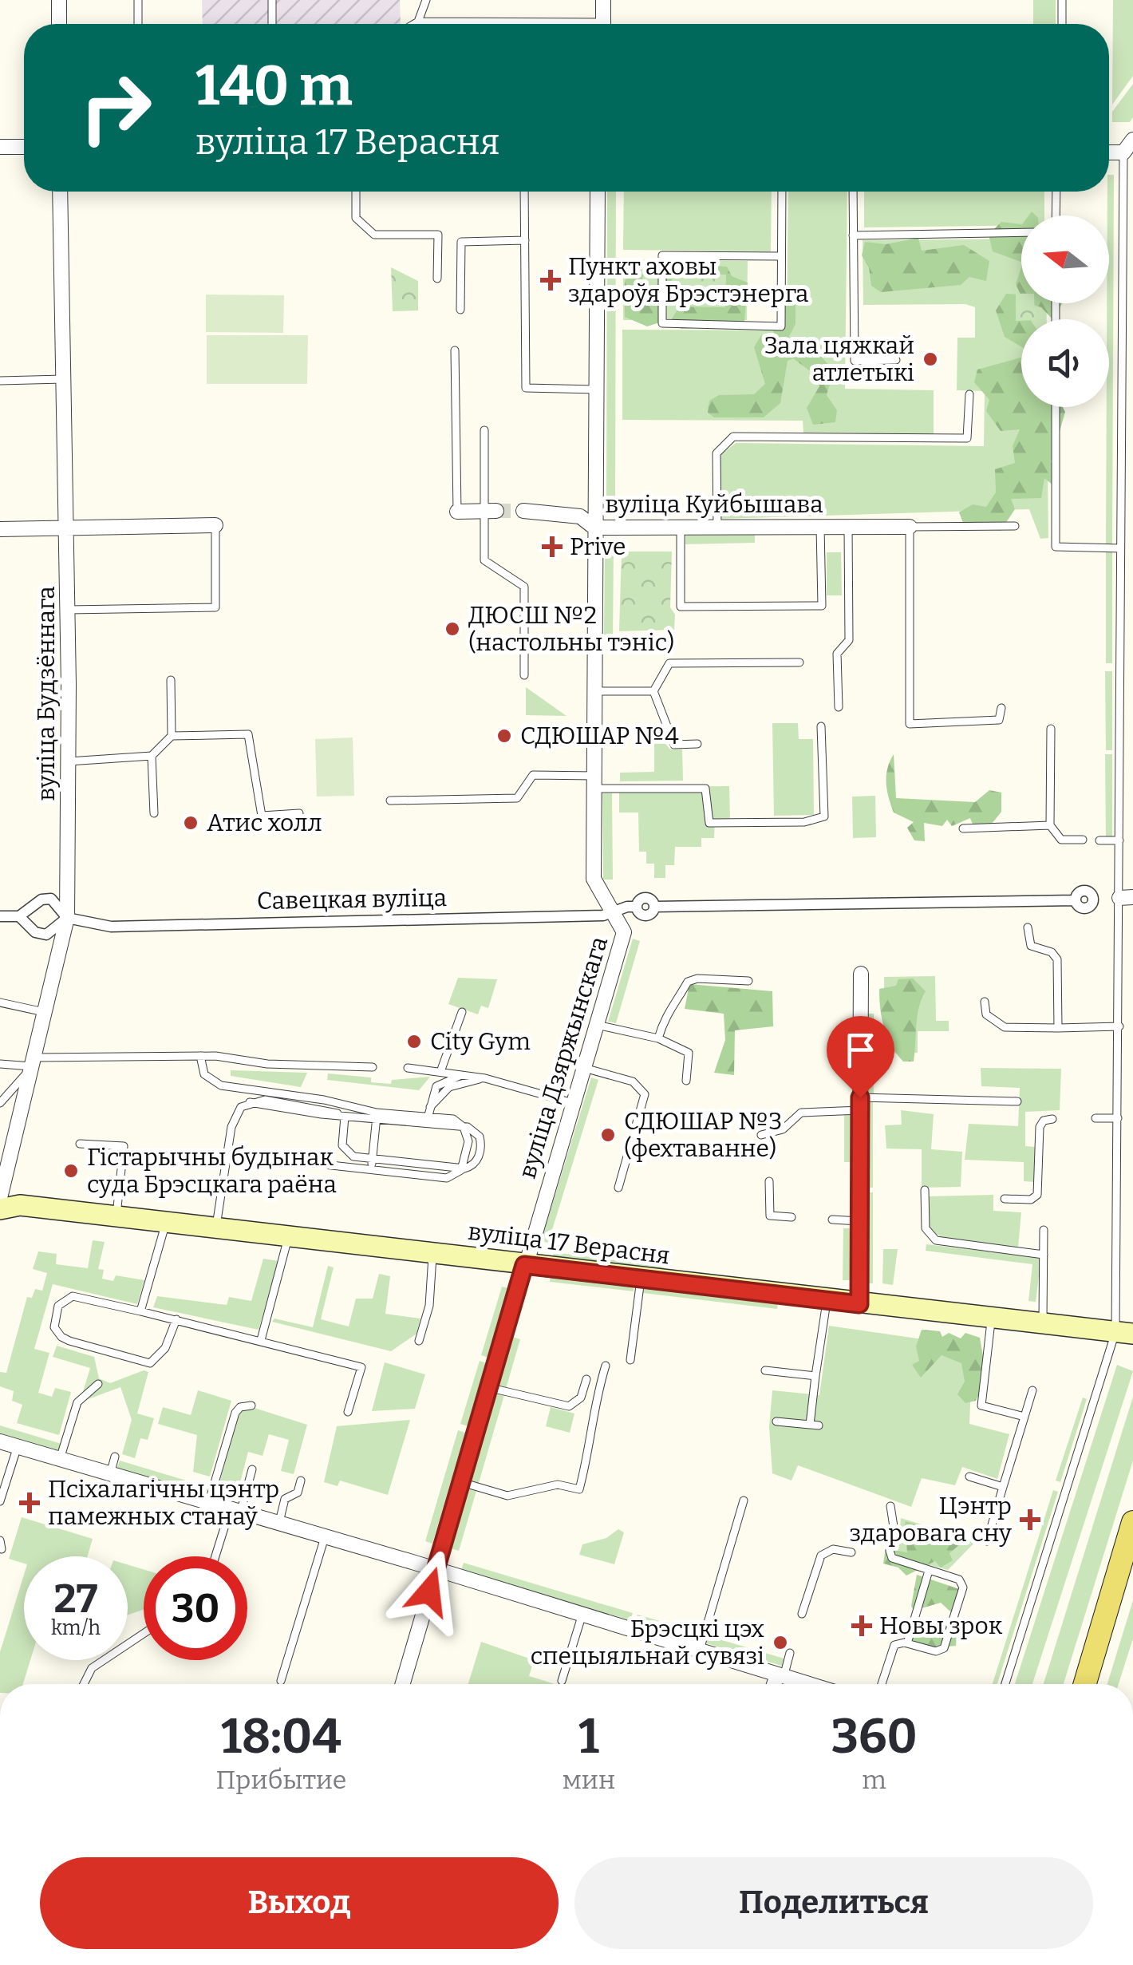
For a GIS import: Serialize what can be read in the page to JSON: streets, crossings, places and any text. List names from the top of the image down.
{
  "streets": {
    "main road": ["вуліца 17 Верасня"],
    "street": [
      "вуліца Куйбышава",
      "вуліца Будзённага",
      "Савецкая вуліца",
      "вуліца Дзяржынскага"
    ]
  },
  "crossings": [
    ["вуліца Куйбышава", "вуліца Дзяржынскага"],
    ["вуліца Будзённага", "Савецкая вуліца"],
    ["Савецкая вуліца", "вуліца Дзяржынскага"],
    ["вуліца Дзяржынскага", "вуліца 17 Верасня"]
  ],
  "places": {
    "health": [
      "Пункт аховы здароўя Брэстэнерга",
      "Prive",
      "Псіхалагічны цэнтр памежных станаў",
      "Цэнтр здаровага сну",
      "Новы зрок"
    ],
    "other": [
      "Зала цяжкай атлетыкі",
      "ДЮСШ №2 (настольны тэніс)",
      "СДЮШАР №4",
      "Атис холл",
      "City Gym",
      "СДЮШАР №3 (фехтаванне)",
      "Гістарычны будынак суда Брэсцкага раёна",
      "Брэсцкі цэх спецыяльнай сувязі"
    ]
  },
  "north": "left",
  "page": {
    "turn": ["140 m", "вуліца 17 Верасня"],
    "speed": "27 km/h",
    "limit": "30",
    "eta": [
      "18:04",
      "Прибытие",
      "1",
      "мин",
      "360",
      "m"
    ],
    "buttons": ["Выход", "Поделиться"]
  }
}
